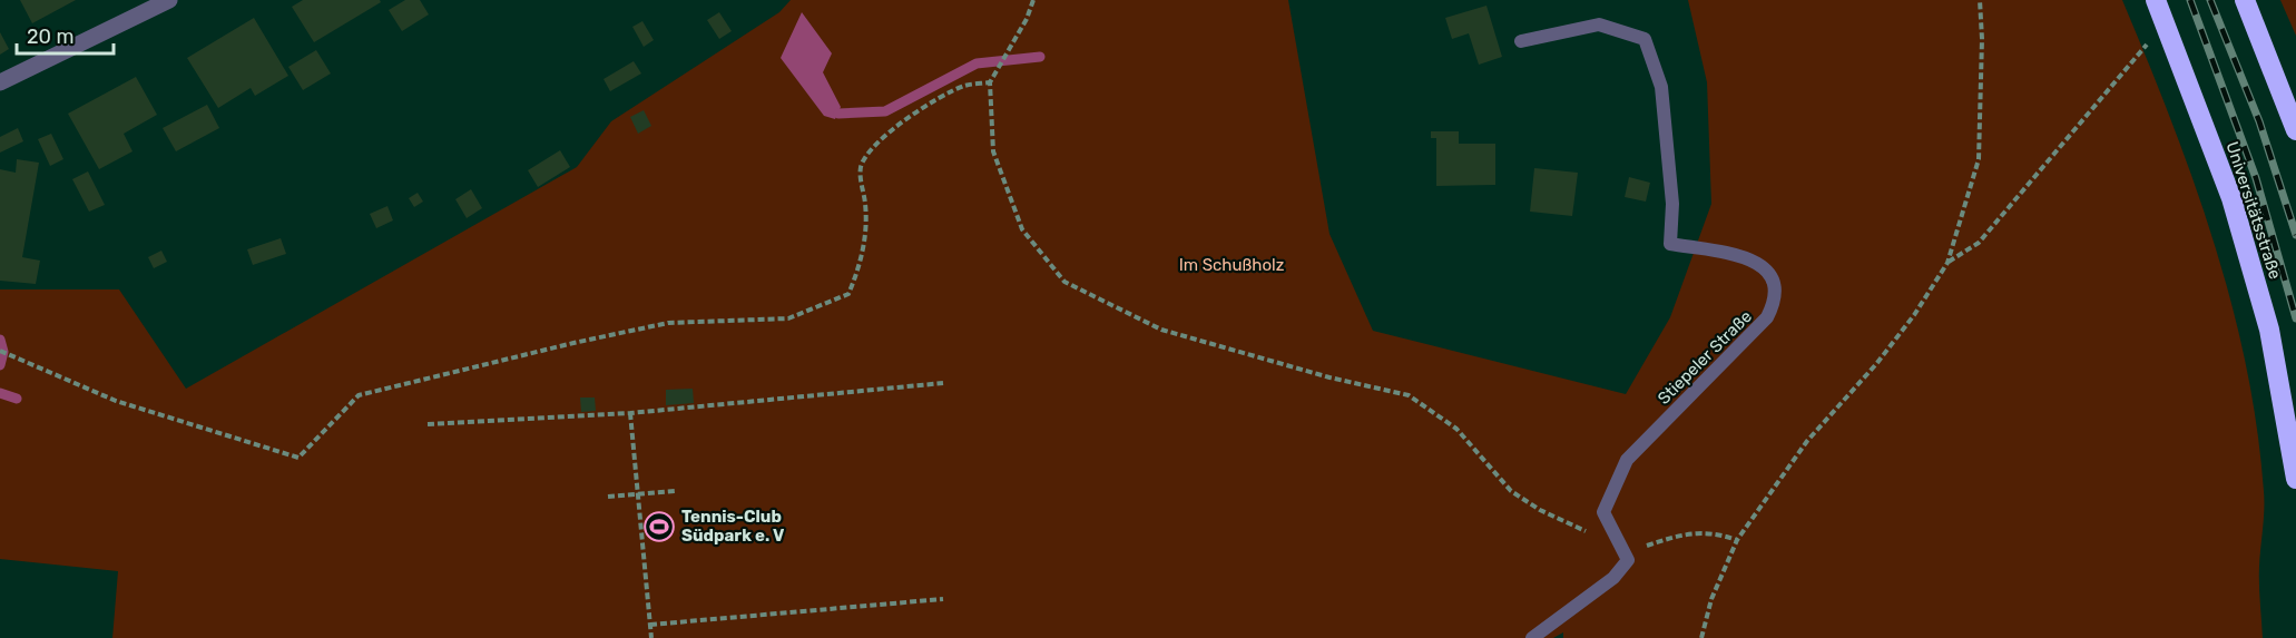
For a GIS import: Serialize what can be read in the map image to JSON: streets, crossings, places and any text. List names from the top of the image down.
{
  "streets": {
    "highway": ["Universitätsstraße"],
    "lane": ["Stiepeler Straße"]
  },
  "parks": ["Im Schußholz"],
  "places": {
    "sports": ["Tennis-Club Südpark e. V"]
  },
  "scale_bar": "20 m"
}
